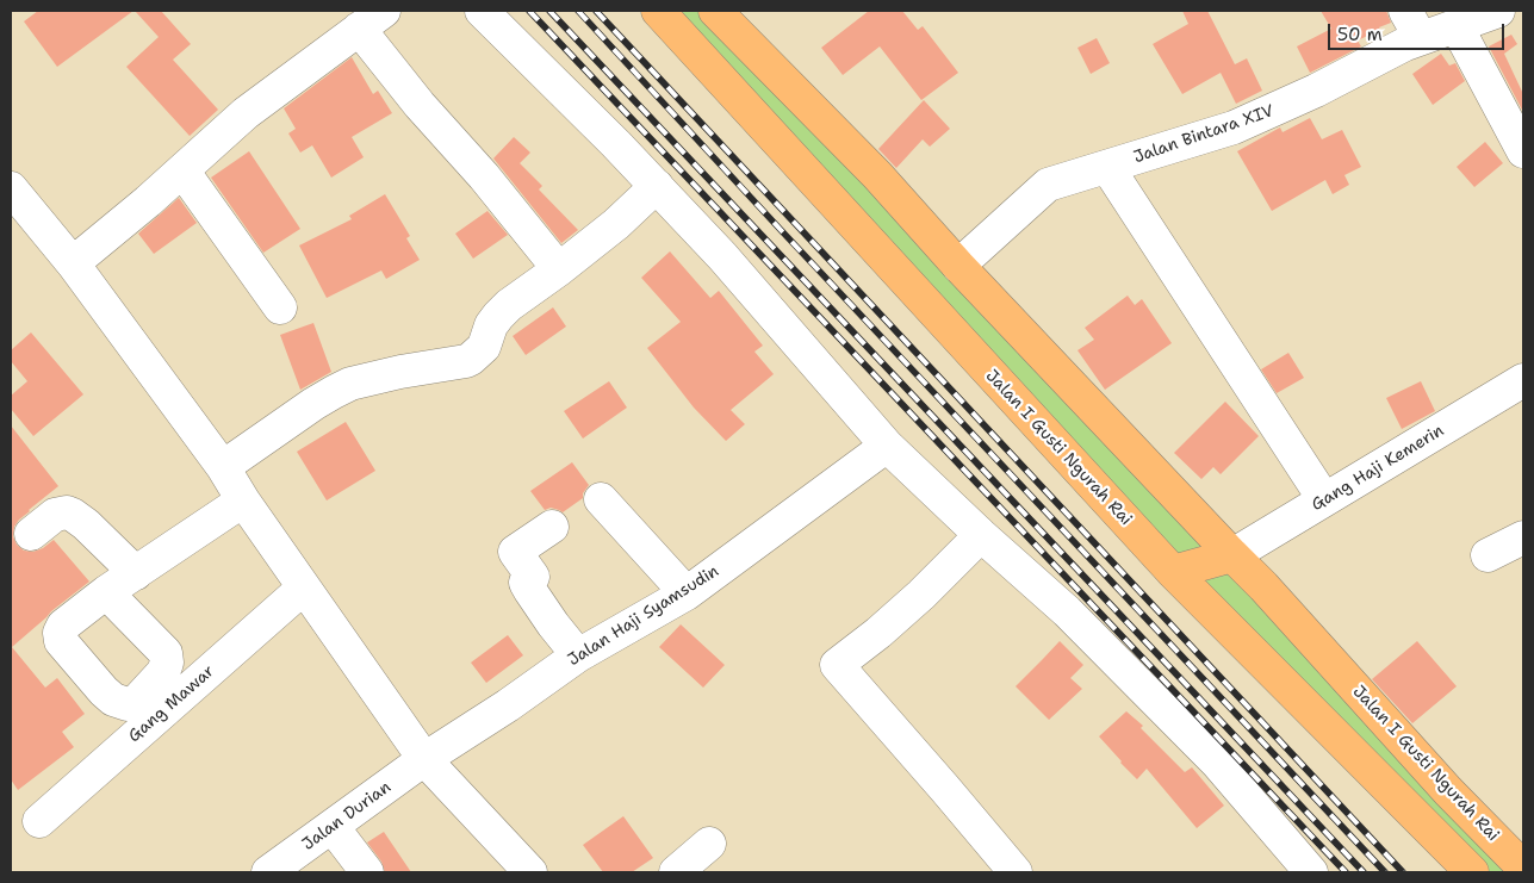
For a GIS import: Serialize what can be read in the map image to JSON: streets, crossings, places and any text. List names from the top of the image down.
{
  "streets": {
    "main road": ["Jalan I Gusti Ngurah Rai"],
    "street": [
      "Jalan Bintara XIV",
      "Gang Haji Kemerin",
      "Jalan Haji Syamsudin",
      "Gang Mawar",
      "Jalan Durian"
    ]
  },
  "crossings": [
    ["Jalan Bintara XIV", "Jalan I Gusti Ngurah Rai"],
    ["Jalan I Gusti Ngurah Rai", "Gang Haji Kemerin"],
    ["Jalan Haji Syamsudin", "Jalan Durian"]
  ],
  "scale_bar": "50 m"
}
